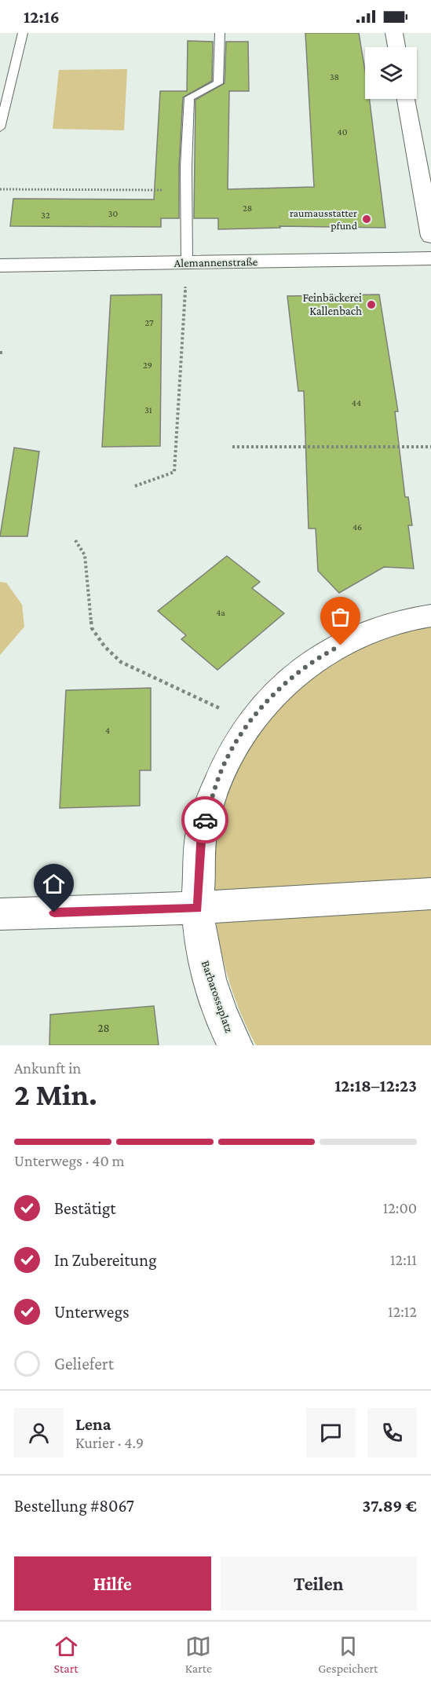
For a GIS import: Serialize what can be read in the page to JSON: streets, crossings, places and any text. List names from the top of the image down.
{
  "streets": {
    "street": ["Alemannenstraße", "Barbarossaplatz"]
  },
  "places": ["raumausstatter pfund", "Feinbäckerei Kallenbach"],
  "house_numbers": [
    "38",
    "40",
    "28",
    "30",
    "32",
    "27",
    "29",
    "44",
    "31",
    "46",
    "4a",
    "4",
    "28"
  ],
  "page": {
    "status": "12:16",
    "heading": ["2 Min.", "Ankunft in", "12:18–12:23"],
    "panel": [
      "Lena",
      "Kurier · 4.9",
      "Bestellung #8067",
      "37.89 €"
    ],
    "bar": "Unterwegs · 40 m",
    "list": [
      ["Bestätigt", "12:00"],
      ["In Zubereitung", "12:11"],
      ["Unterwegs", "12:12"],
      "Geliefert"
    ],
    "buttons": ["Hilfe", "Teilen"],
    "tabs": ["Start", "Karte", "Gespeichert"]
  }
}
